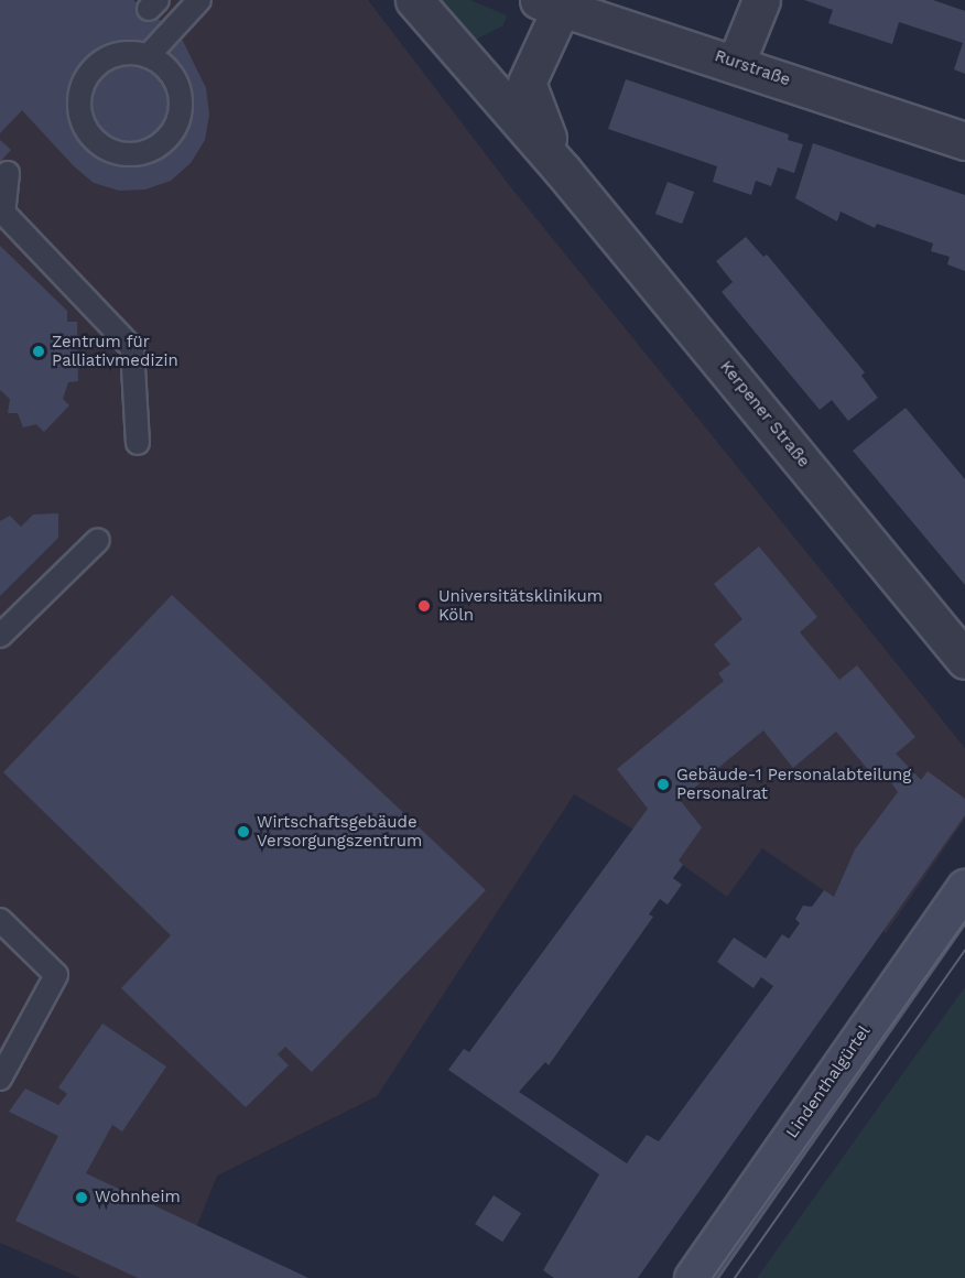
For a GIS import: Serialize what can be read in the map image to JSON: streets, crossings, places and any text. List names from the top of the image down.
{
  "streets": {
    "main road": ["Lindenthalgürtel"],
    "street": ["Rurstraße", "Kerpener Straße"]
  },
  "crossings": [
    ["Rurstraße", "Kerpener Straße"]
  ],
  "places": [
    "Zentrum für Palliativmedizin",
    "Universitätsklinikum Köln",
    "Gebäude-1 Personalabteilung Personalrat",
    "Wirtschaftsgebäude Versorgungszentrum",
    "Wohnheim"
  ]
}
